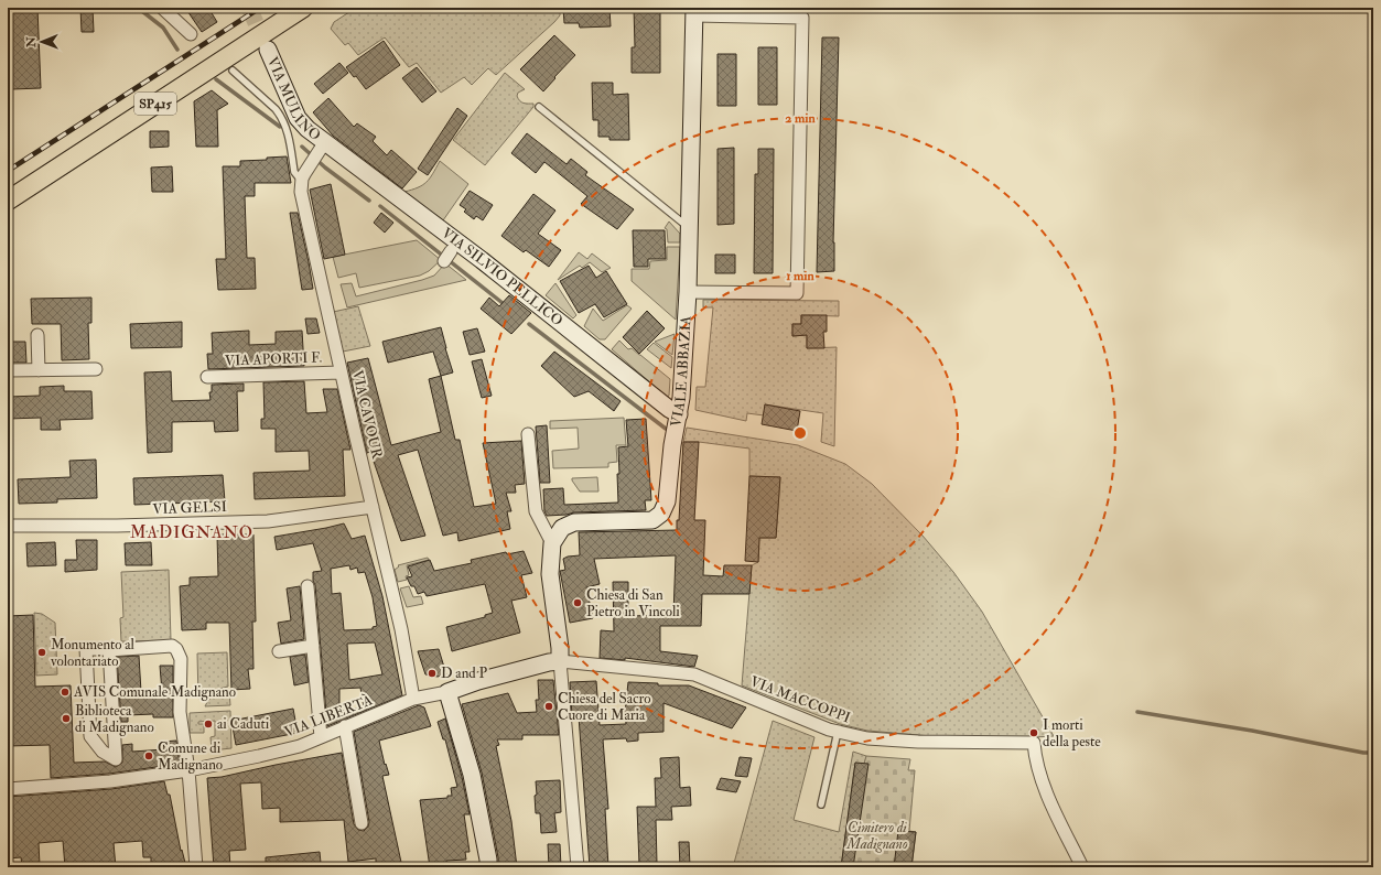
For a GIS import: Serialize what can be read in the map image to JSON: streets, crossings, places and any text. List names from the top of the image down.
{
  "streets": {
    "main road": ["SP415"],
    "street": [
      "VIA MULINO",
      "VIA SILVIO PELLICO",
      "VIA APORTI F.",
      "VIALE ABBAZIA",
      "VIA CAVOUR",
      "VIA GELSI",
      "VIA MACCOPPI",
      "VIA LIBERTÀ"
    ]
  },
  "crossings": [
    ["VIA MULINO", "VIA SILVIO PELLICO"],
    ["VIA SILVIO PELLICO", "VIALE ABBAZIA"],
    ["VIA APORTI F.", "VIA CAVOUR"],
    ["VIA CAVOUR", "VIA GELSI"],
    ["VIA CAVOUR", "VIA LIBERTÀ"]
  ],
  "districts": ["MADIGNANO"],
  "parks": ["Cimitero di Madignano"],
  "places": [
    "Chiesa di San Pietro in Vincoli",
    "Monumento al volontariato",
    "D and P",
    "AVIS Comunale Madignano",
    "Chiesa del Sacro Cuore di Maria",
    "Biblioteca di Madignano",
    "ai Caduti",
    "I morti della peste",
    "Comune di Madignano"
  ],
  "north": "left",
  "rings": ["2 min", "1 min"]
}
